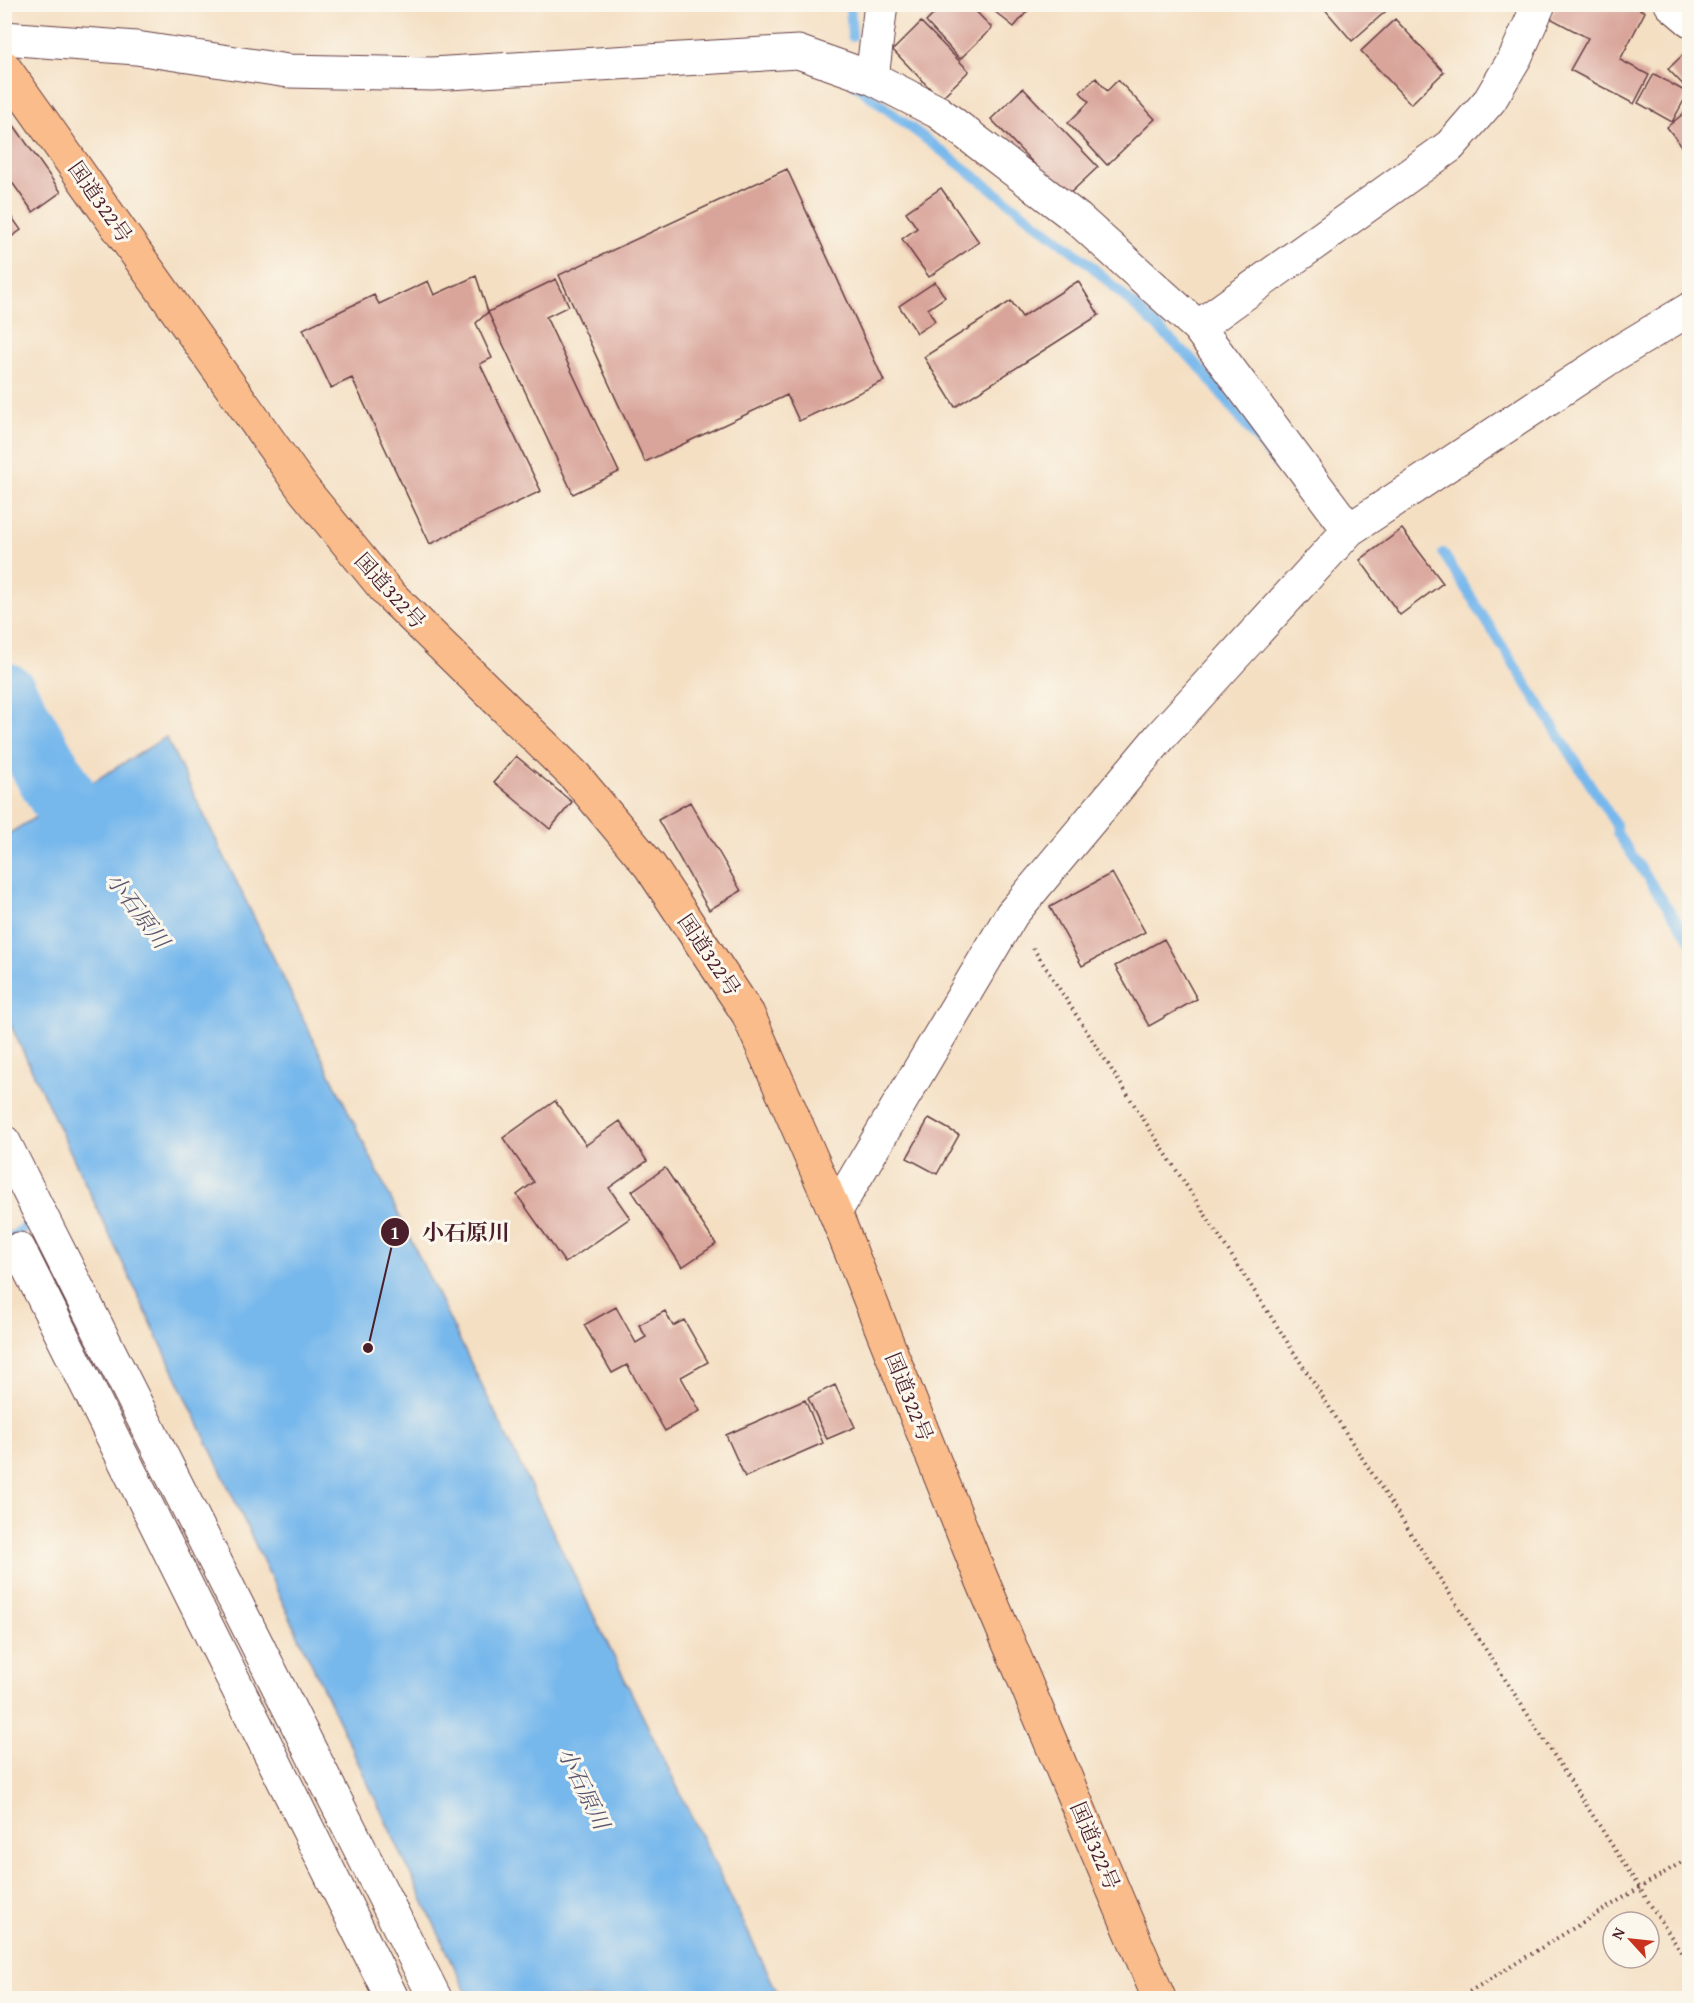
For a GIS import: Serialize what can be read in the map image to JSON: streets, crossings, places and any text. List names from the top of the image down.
{
  "streets": {
    "highway": ["国道322号"]
  },
  "water": ["小石原川"],
  "places": ["小石原川"],
  "north": "top left"
}
